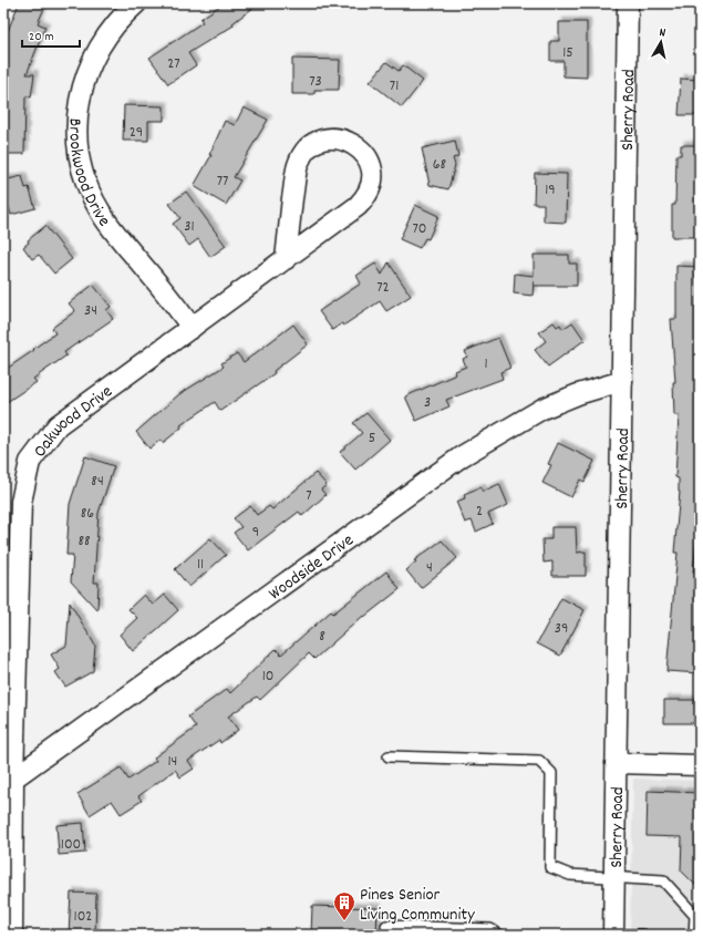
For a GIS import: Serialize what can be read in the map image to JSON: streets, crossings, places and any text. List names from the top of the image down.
{
  "streets": {
    "street": [
      "Sherry Road",
      "Brookwood Drive",
      "Oakwood Drive",
      "Woodside Drive"
    ]
  },
  "crossings": [
    ["Sherry Road", "Woodside Drive"],
    ["Brookwood Drive", "Oakwood Drive"],
    ["Oakwood Drive", "Woodside Drive"]
  ],
  "places": {
    "building": ["Pines Senior Living Community"]
  },
  "house_numbers": [
    "15",
    "27",
    "73",
    "71",
    "29",
    "68",
    "77",
    "19",
    "31",
    "70",
    "72",
    "34",
    "1",
    "3",
    "5",
    "84",
    "7",
    "2",
    "86",
    "9",
    "88",
    "11",
    "4",
    "39",
    "8",
    "10",
    "14",
    "100",
    "102"
  ],
  "scale_bar": "20 m",
  "north": "top"
}
